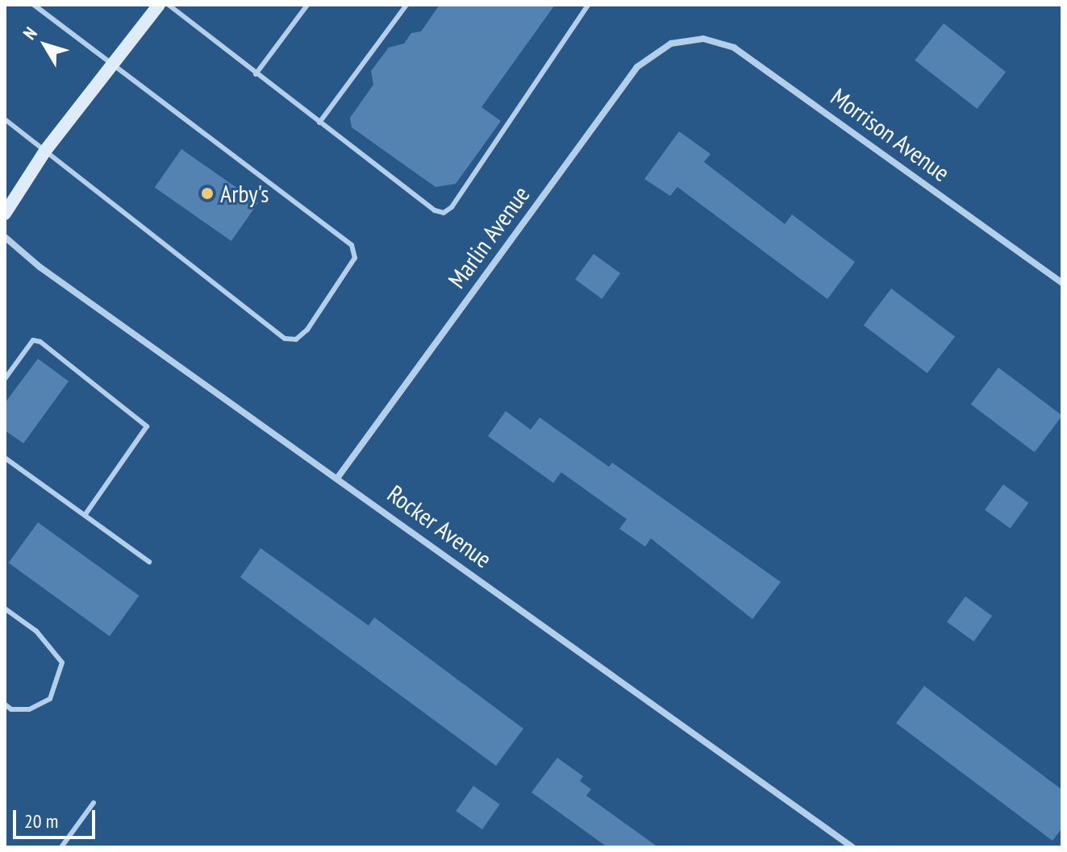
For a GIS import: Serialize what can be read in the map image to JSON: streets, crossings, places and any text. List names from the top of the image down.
{
  "streets": {
    "street": ["Morrison Avenue", "Marlin Avenue", "Rocker Avenue"]
  },
  "crossings": [
    ["Morrison Avenue", "Marlin Avenue"],
    ["Marlin Avenue", "Rocker Avenue"]
  ],
  "places": ["Arby's"],
  "scale_bar": "20 m",
  "north": "top left"
}
